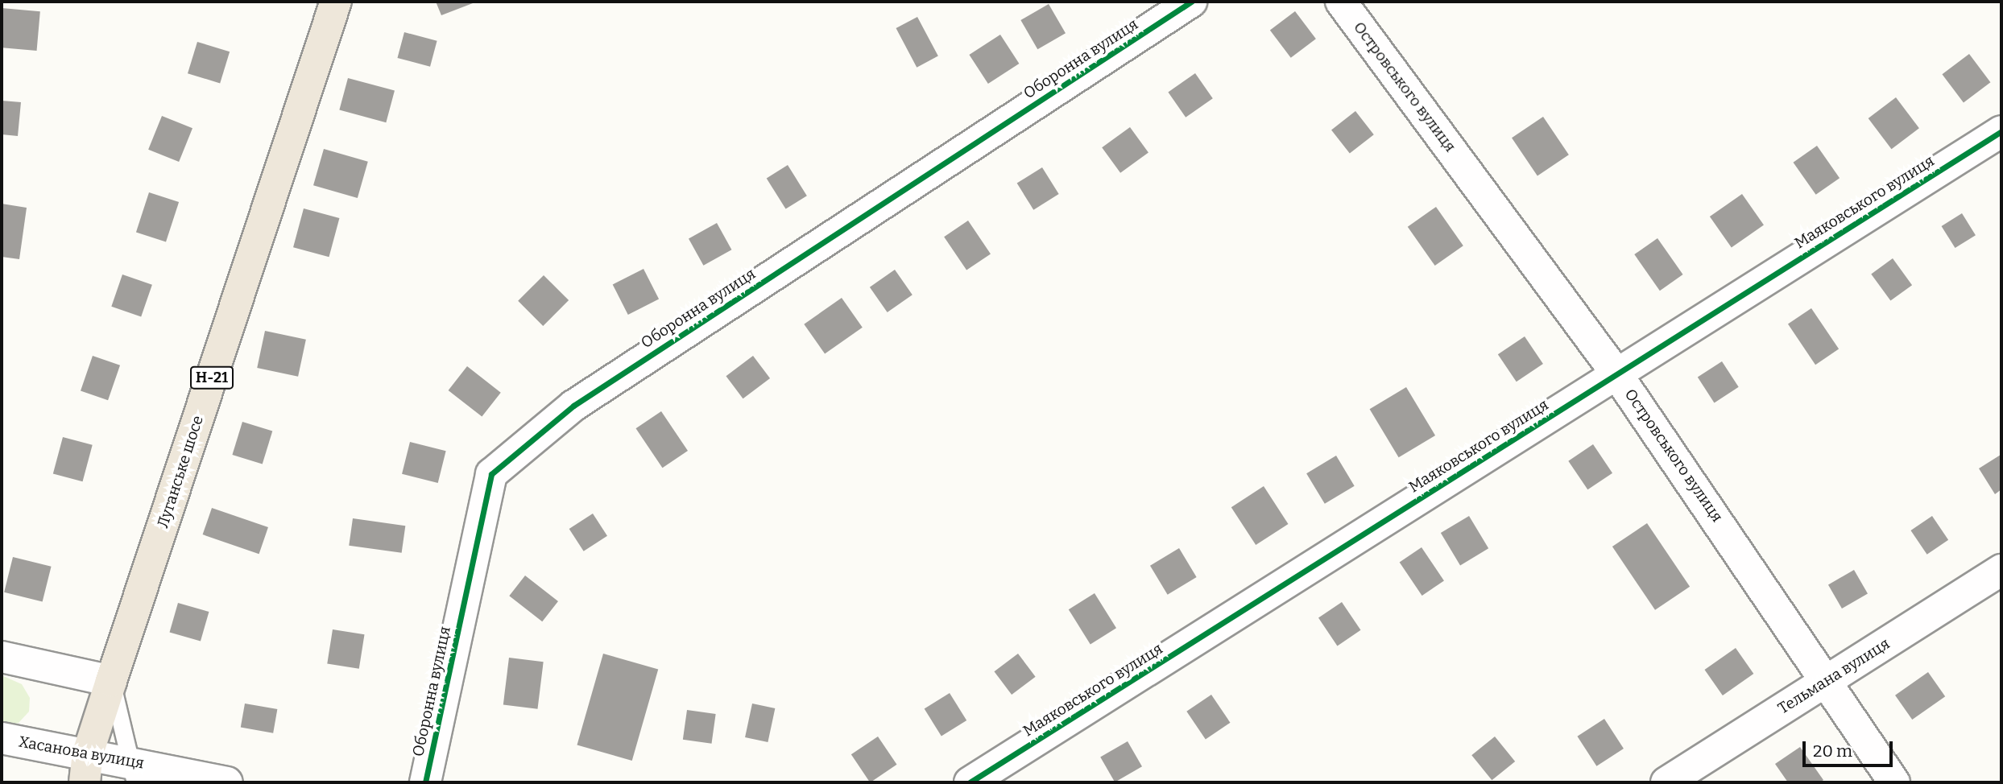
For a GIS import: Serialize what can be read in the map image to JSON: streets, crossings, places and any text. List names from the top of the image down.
{
  "streets": {
    "main road": ["Н-21", "Луганське шосе"],
    "street": [
      "Оборонна вулиця",
      "Островського вулиця",
      "Маяковського вулиця",
      "Тельмана вулиця",
      "Хасанова вулиця"
    ]
  },
  "crossings": [
    ["Островського вулиця", "Маяковського вулиця"],
    ["Островського вулиця", "Тельмана вулиця"],
    ["Луганське шосе", "Хасанова вулиця"]
  ],
  "scale_bar": "20 m"
}
